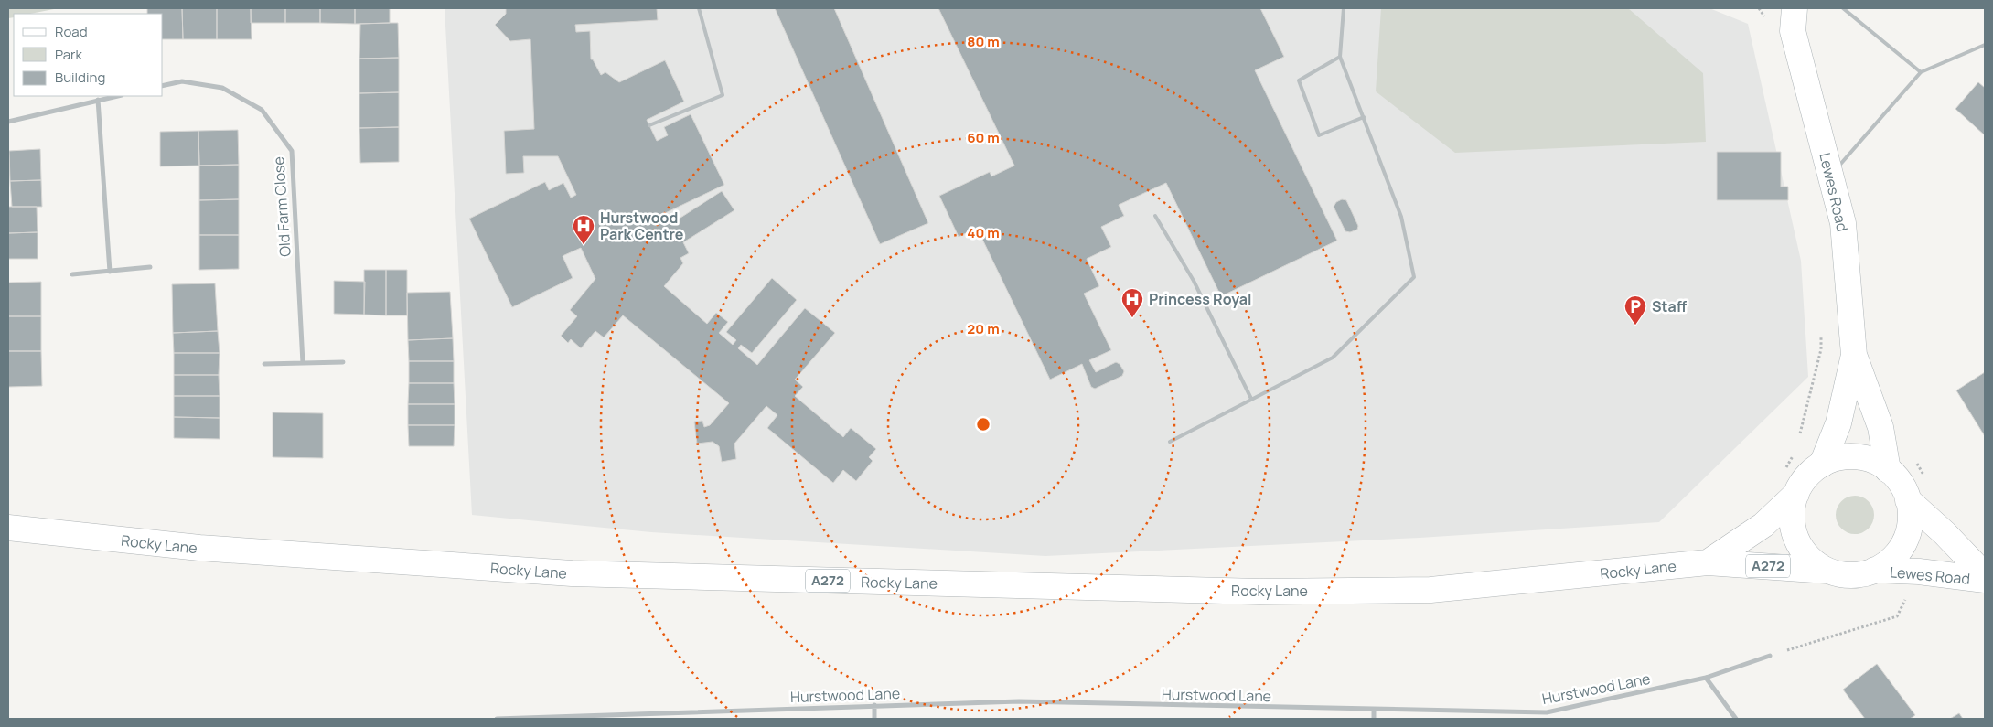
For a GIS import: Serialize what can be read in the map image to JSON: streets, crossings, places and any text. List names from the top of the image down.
{
  "streets": {
    "main road": ["Lewes Road", "Rocky Lane", "A272"],
    "street": ["Old Farm Close", "Hurstwood Lane"]
  },
  "crossings": [
    ["Lewes Road", "Rocky Lane"]
  ],
  "places": {
    "hospital": ["Hurstwood Park Centre", "Princess Royal"],
    "parking": ["Staff"]
  },
  "legend": ["Road", "Park", "Building"],
  "rings": [
    "80 m",
    "60 m",
    "40 m",
    "20 m"
  ]
}
